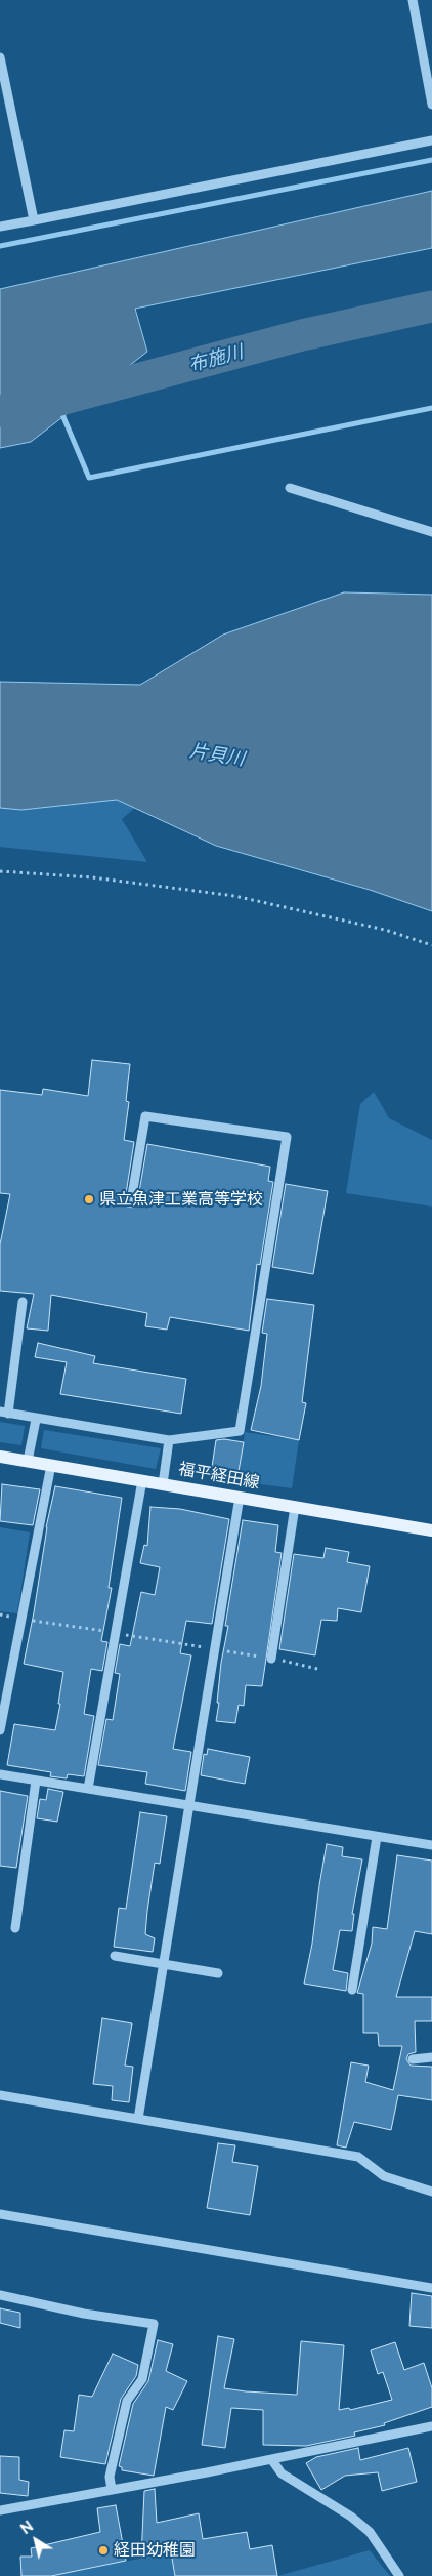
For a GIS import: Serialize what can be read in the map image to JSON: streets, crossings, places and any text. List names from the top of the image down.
{
  "streets": {
    "main road": ["福平経田線"]
  },
  "water": ["布施川", "片貝川"],
  "places": ["県立魚津工業高等学校", "経田幼稚園"],
  "north": "top left"
}
